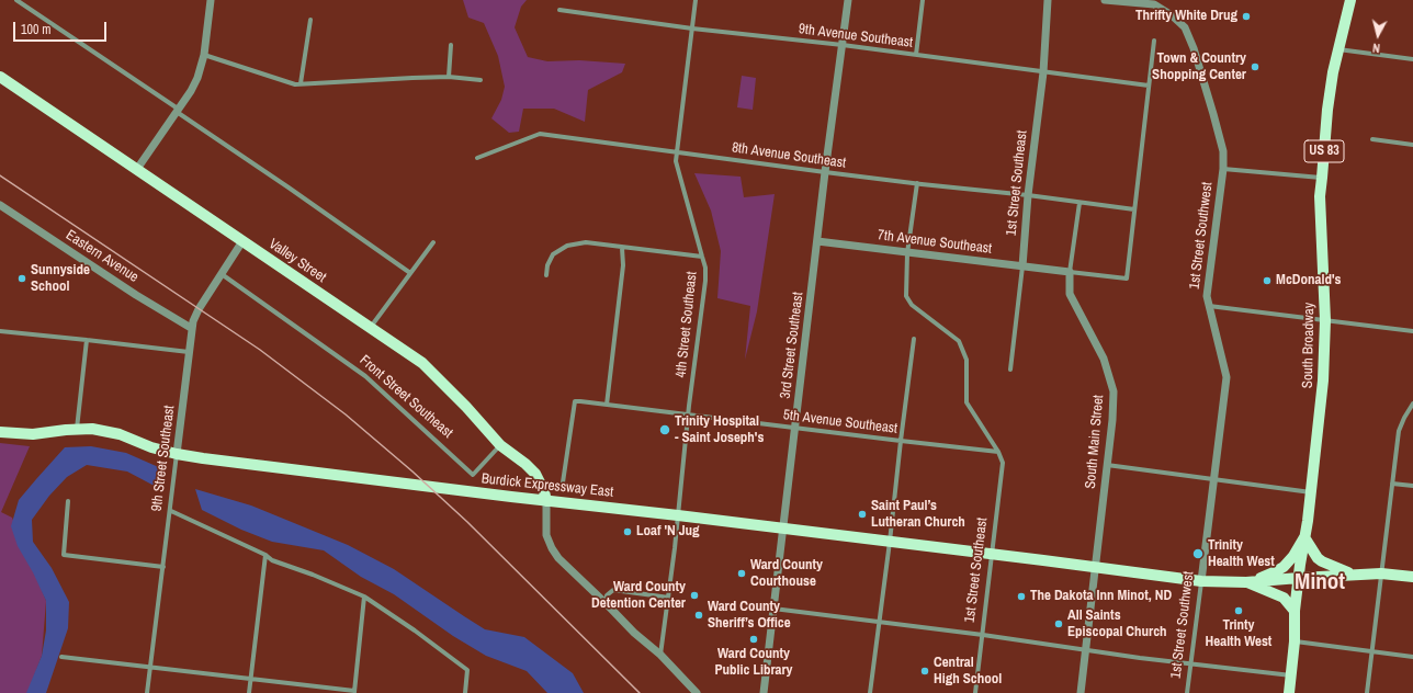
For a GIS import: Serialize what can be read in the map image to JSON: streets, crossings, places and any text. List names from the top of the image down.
{
  "streets": {
    "main road": [
      "US 83",
      "Valley Street",
      "South Broadway",
      "Burdick Expressway East"
    ],
    "street": [
      "9th Avenue Southeast",
      "8th Avenue Southeast",
      "1st Street Southeast",
      "1st Street Southwest",
      "7th Avenue Southeast",
      "Eastern Avenue",
      "4th Street Southeast",
      "3rd Street Southeast",
      "Front Street Southeast",
      "5th Avenue Southeast",
      "South Main Street",
      "9th Street Southeast"
    ]
  },
  "crossings": [
    ["9th Avenue Southeast", "1st Street Southeast"],
    ["9th Avenue Southeast", "4th Street Southeast"],
    ["9th Avenue Southeast", "3rd Street Southeast"],
    ["8th Avenue Southeast", "1st Street Southeast"],
    ["8th Avenue Southeast", "7th Avenue Southeast"],
    ["8th Avenue Southeast", "4th Street Southeast"],
    ["8th Avenue Southeast", "3rd Street Southeast"],
    ["8th Avenue Southeast", "South Main Street"],
    ["1st Street Southeast", "7th Avenue Southeast"],
    ["1st Street Southeast", "5th Avenue Southeast"],
    ["1st Street Southeast", "Burdick Expressway East"],
    ["1st Street Southwest", "Burdick Expressway East"],
    ["7th Avenue Southeast", "3rd Street Southeast"],
    ["7th Avenue Southeast", "South Main Street"],
    ["Eastern Avenue", "9th Street Southeast"],
    ["Valley Street", "Front Street Southeast"],
    ["Valley Street", "9th Street Southeast"],
    ["Valley Street", "Burdick Expressway East"],
    ["4th Street Southeast", "5th Avenue Southeast"],
    ["4th Street Southeast", "Burdick Expressway East"],
    ["3rd Street Southeast", "5th Avenue Southeast"],
    ["3rd Street Southeast", "Burdick Expressway East"],
    ["Front Street Southeast", "9th Street Southeast"],
    ["South Main Street", "Burdick Expressway East"],
    ["9th Street Southeast", "Burdick Expressway East"]
  ],
  "districts": ["Minot"],
  "places": [
    "Thrifty White Drug",
    "Town & Country Shopping Center",
    "Sunnyside School",
    "McDonald's",
    "Trinity Hospital - Saint Joseph's",
    "Saint Paul’s Lutheran Church",
    "Loaf 'N Jug",
    "Trinity Health West",
    "Ward County Courthouse",
    "Ward County Detention Center",
    "The Dakota Inn Minot, ND",
    "Trinty Health West",
    "Ward County Sheriff’s Office",
    "All Saints Episcopal Church",
    "Ward County Public Library",
    "Central High School"
  ],
  "scale_bar": "100 m",
  "north": "bottom"
}
